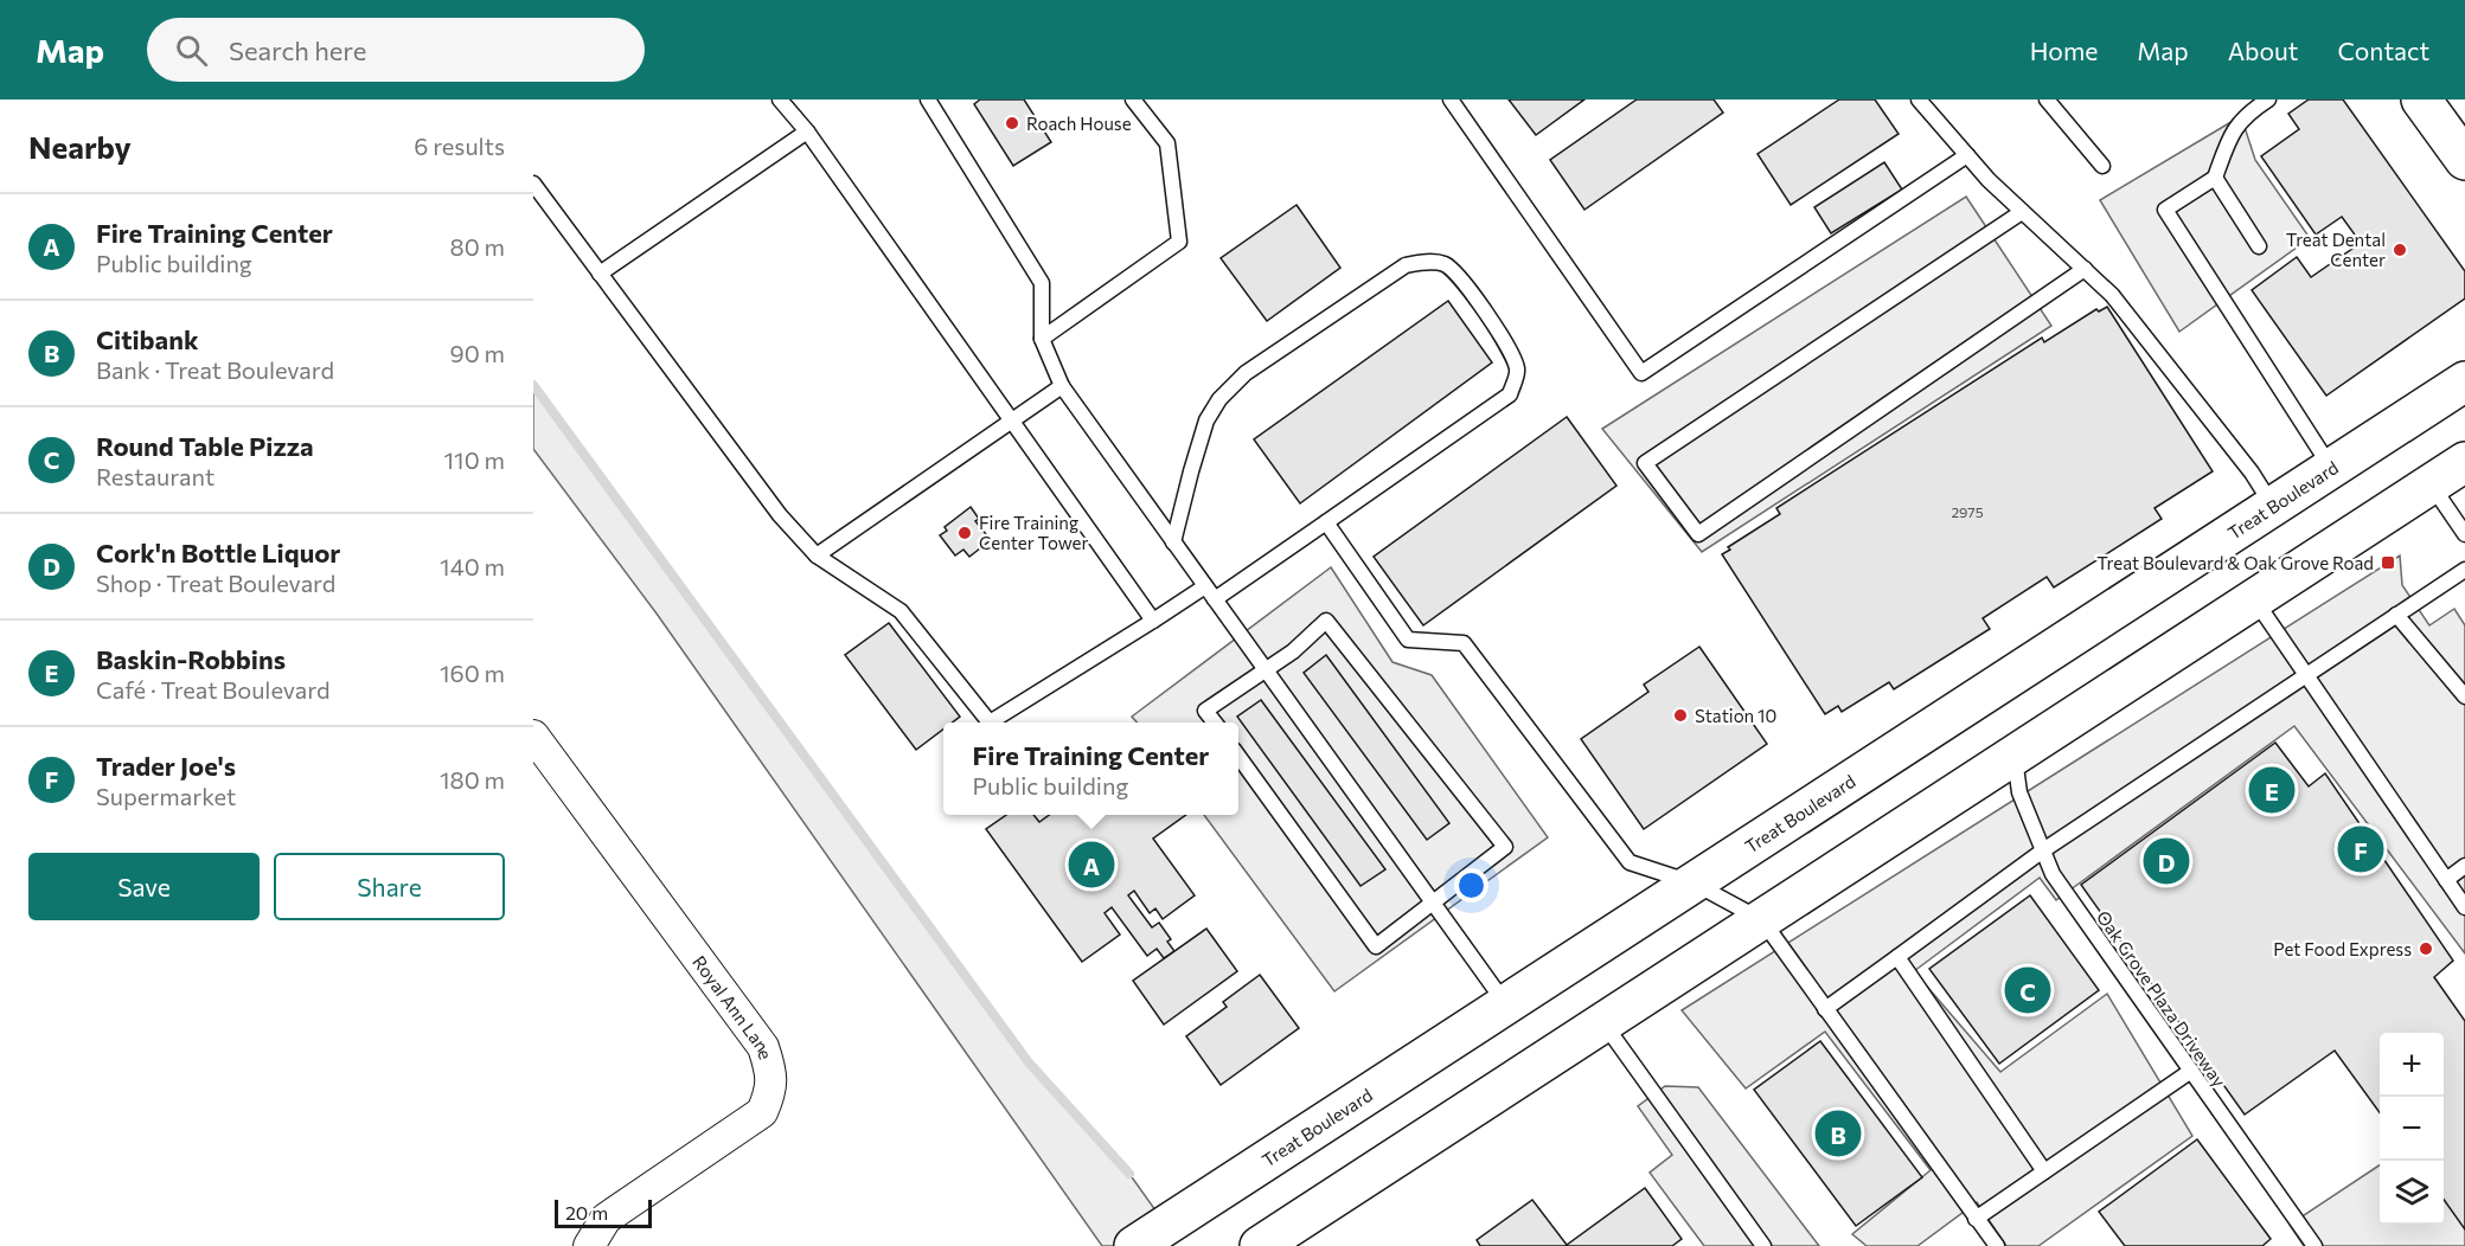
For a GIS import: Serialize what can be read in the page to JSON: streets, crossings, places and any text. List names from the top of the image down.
{
  "streets": {
    "main road": ["Treat Boulevard"],
    "street": ["Royal Ann Lane"],
    "lane": ["Oak Grove Plaza Driveway"]
  },
  "places": {
    "other": [
      "Roach House",
      "Treat Dental Center",
      "Fire Training Center Tower",
      "Station 10",
      "Pet Food Express"
    ],
    "transit": ["Treat Boulevard & Oak Grove Road"]
  },
  "house_numbers": ["2975"],
  "scale_bar": "20 m",
  "page": {
    "header": "Map",
    "search": "Search here",
    "nav": [
      "Home",
      "Map",
      "About",
      "Contact"
    ],
    "heading": ["Nearby", "6 results"],
    "list": [
      {
        "mark": "A",
        "name": "Fire Training Center",
        "note": "Public building",
        "value": "80 m"
      },
      {
        "mark": "B",
        "name": "Citibank",
        "note": "Bank · Treat Boulevard",
        "value": "90 m"
      },
      {
        "mark": "C",
        "name": "Round Table Pizza",
        "note": "Restaurant",
        "value": "110 m"
      },
      {
        "mark": "D",
        "name": "Cork'n Bottle Liquor",
        "note": "Shop · Treat Boulevard",
        "value": "140 m"
      },
      {
        "mark": "E",
        "name": "Baskin-Robbins",
        "note": "Café · Treat Boulevard",
        "value": "160 m"
      },
      {
        "mark": "F",
        "name": "Trader Joe's",
        "note": "Supermarket",
        "value": "180 m"
      }
    ],
    "popup": ["Fire Training Center", "Public building"],
    "pins": [
      "E",
      "F",
      "D",
      "A",
      "C",
      "B"
    ],
    "buttons": ["Save", "Share"],
    "map_buttons": ["+", "−"],
    "scale": "20 m"
  }
}
